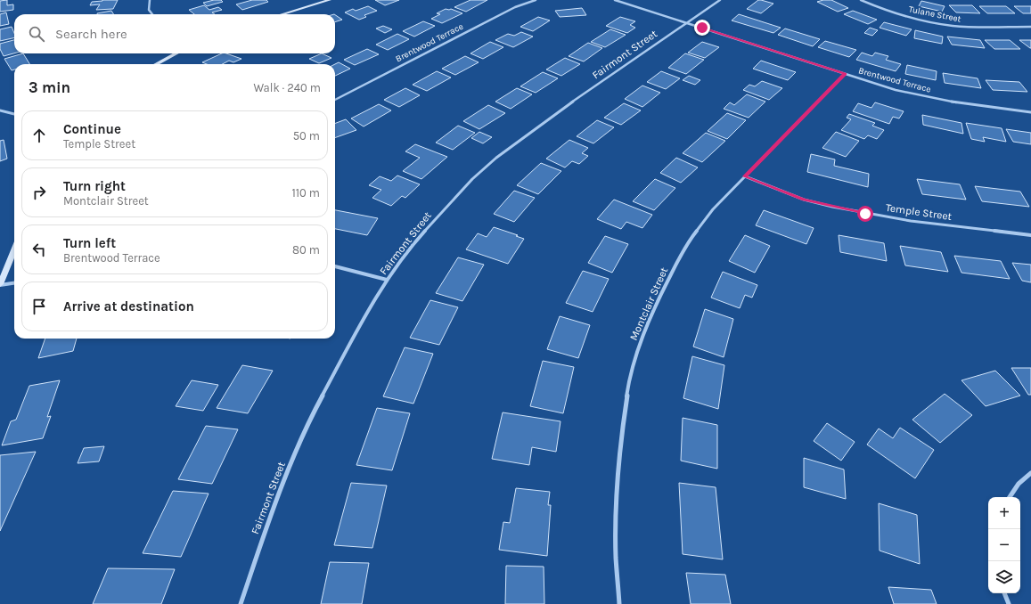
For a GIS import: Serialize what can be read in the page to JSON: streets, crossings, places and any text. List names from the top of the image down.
{
  "streets": {
    "street": [
      "Tulane Street",
      "Brentwood Terrace",
      "Fairmont Street",
      "Temple Street",
      "Montclair Street"
    ]
  },
  "crossings": [
    ["Brentwood Terrace", "Fairmont Street"],
    ["Brentwood Terrace", "Montclair Street"],
    ["Temple Street", "Montclair Street"]
  ],
  "page": {
    "search": "Search here",
    "heading": ["3 min", "Walk · 240 m"],
    "list": [
      ["Continue", "Temple Street", "50 m"],
      ["Turn right", "Montclair Street", "110 m"],
      ["Turn left", "Brentwood Terrace", "80 m"],
      "Arrive at destination"
    ],
    "map_buttons": ["+", "−"]
  }
}
